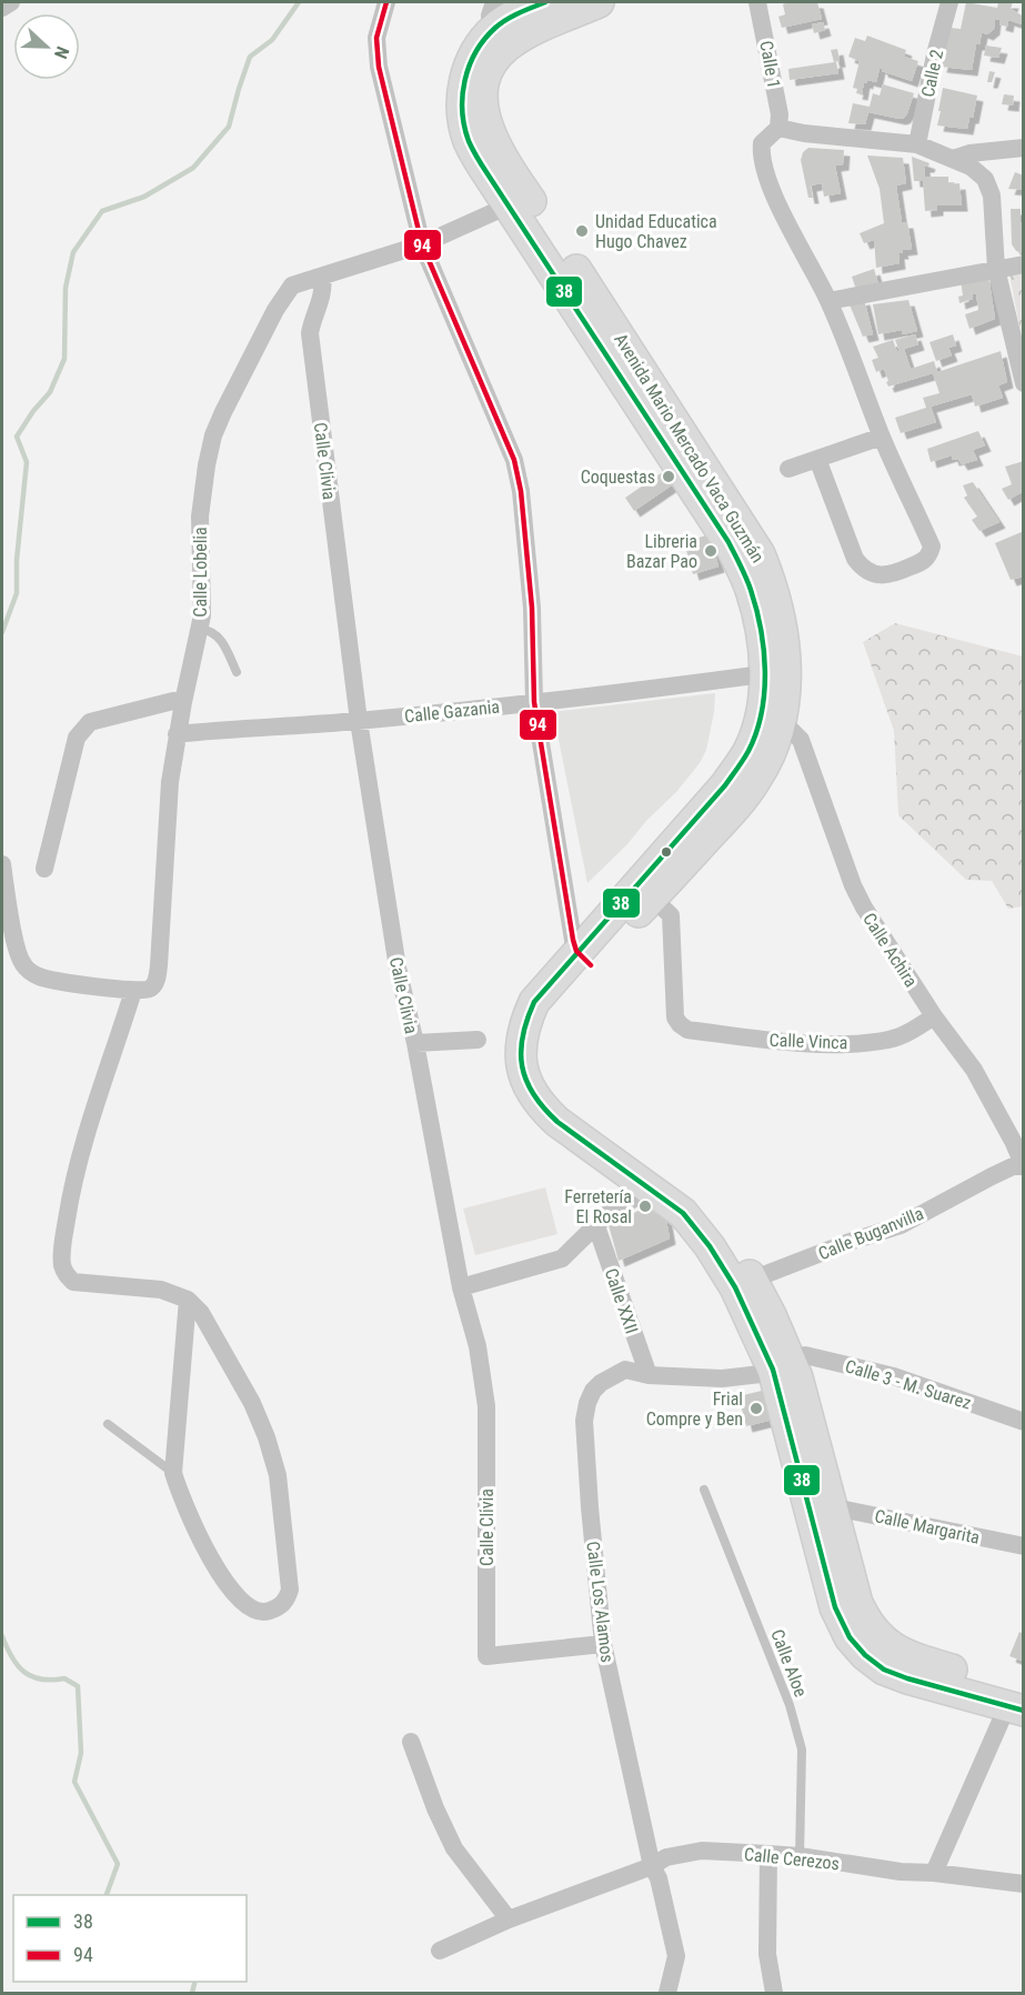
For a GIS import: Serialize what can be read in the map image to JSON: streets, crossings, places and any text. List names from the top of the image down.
{
  "streets": {
    "main road": ["Avenida Mario Mercado Vaca Guzmán"],
    "street": [
      "Calle 1",
      "Calle 2",
      "Calle Clivia",
      "Calle Lobelia",
      "Calle Gazania",
      "Calle Achira",
      "Calle Vinca",
      "Calle Buganvilla",
      "Calle XXII",
      "Calle 3 - M. Suarez",
      "Calle Margarita",
      "Calle Los Alamos",
      "Calle Cerezos"
    ],
    "lane": ["Calle Aloe"]
  },
  "crossings": [
    ["Avenida Mario Mercado Vaca Guzmán", "Calle Lobelia"],
    ["Avenida Mario Mercado Vaca Guzmán", "Calle Gazania"],
    ["Avenida Mario Mercado Vaca Guzmán", "Calle Achira"],
    ["Avenida Mario Mercado Vaca Guzmán", "Calle Vinca"],
    ["Avenida Mario Mercado Vaca Guzmán", "Calle Buganvilla"],
    ["Avenida Mario Mercado Vaca Guzmán", "Calle 3 - M. Suarez"],
    ["Avenida Mario Mercado Vaca Guzmán", "Calle Margarita"],
    ["Avenida Mario Mercado Vaca Guzmán", "Calle Los Alamos"],
    ["Calle Clivia", "Calle Lobelia"],
    ["Calle Clivia", "Calle Gazania"],
    ["Calle Clivia", "Calle Los Alamos"],
    ["Calle Lobelia", "Calle Gazania"],
    ["Calle Achira", "Calle Vinca"],
    ["Calle Achira", "Calle Buganvilla"],
    ["Calle XXII", "Calle Los Alamos"],
    ["Calle 3 - M. Suarez", "Calle Los Alamos"],
    ["Calle Los Alamos", "Calle Cerezos"],
    ["Calle Aloe", "Calle Cerezos"]
  ],
  "places": [
    "Unidad Educatica Hugo Chavez",
    "Coquestas",
    "Libreria Bazar Pao",
    "Ferretería El Rosal",
    "Frial Compre y Ben"
  ],
  "lines": ["transit line 38", "transit line 94"],
  "legend": ["38", "94"],
  "north": "right"
}
